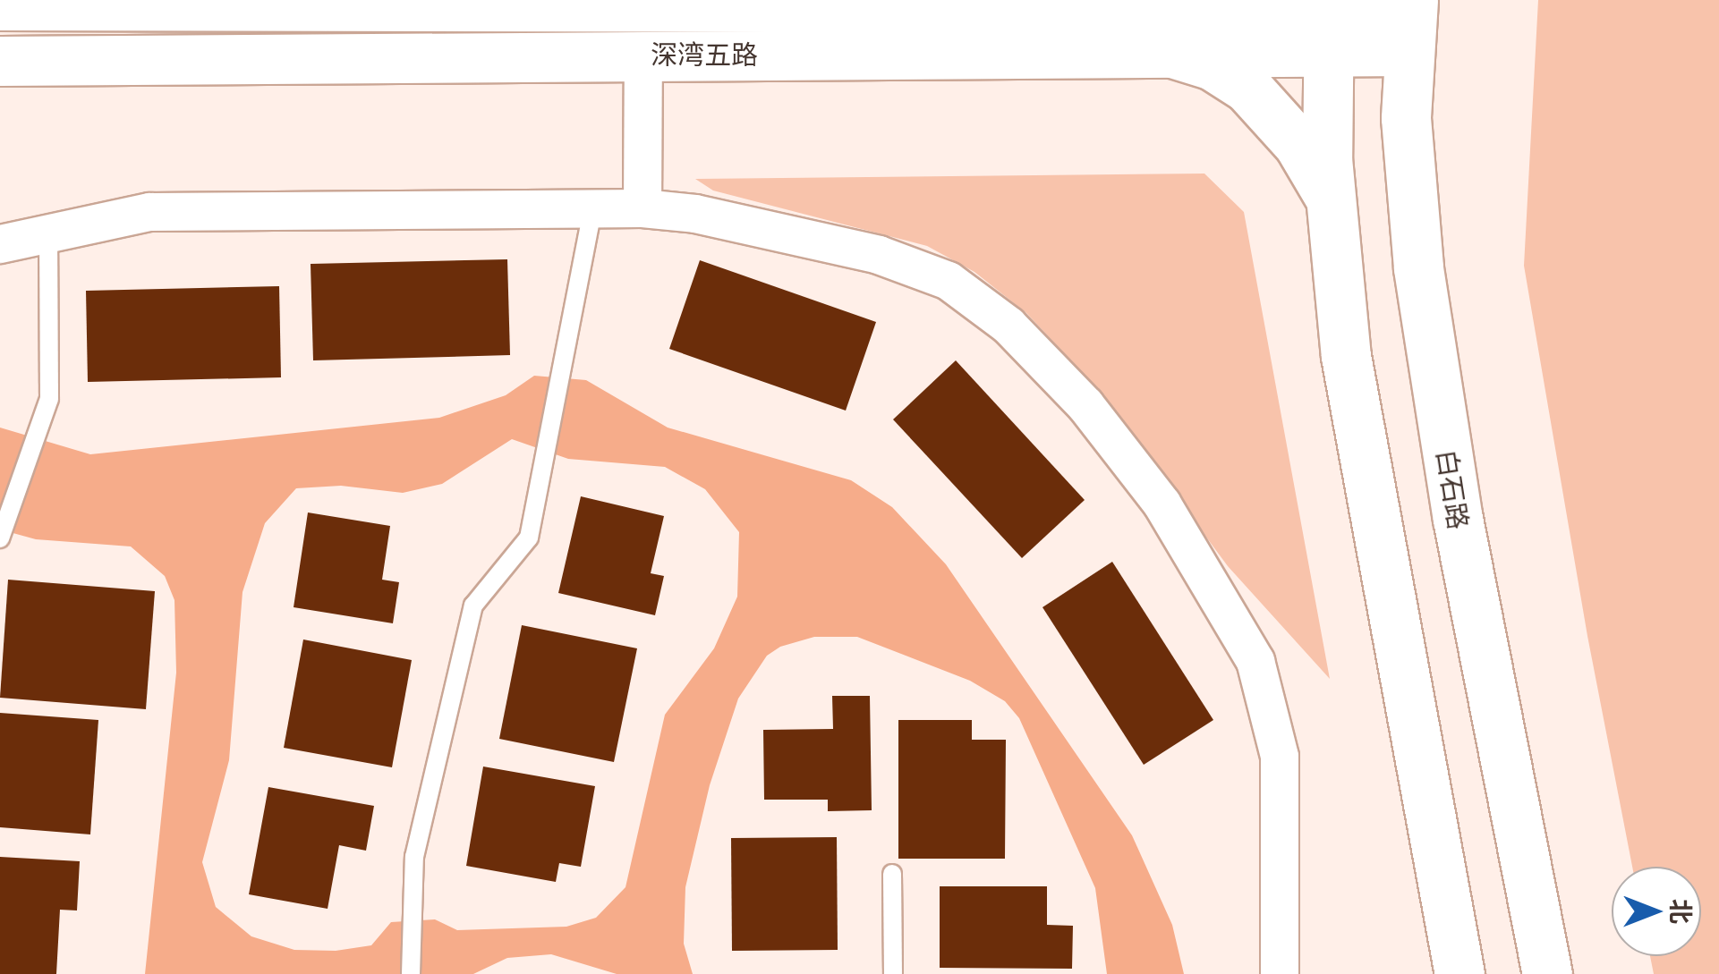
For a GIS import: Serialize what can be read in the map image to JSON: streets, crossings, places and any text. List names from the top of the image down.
{
  "streets": {
    "street": ["深湾五路", "白石路"]
  },
  "crossings": [
    ["深湾五路", "白石路"]
  ],
  "north": "right"
}
